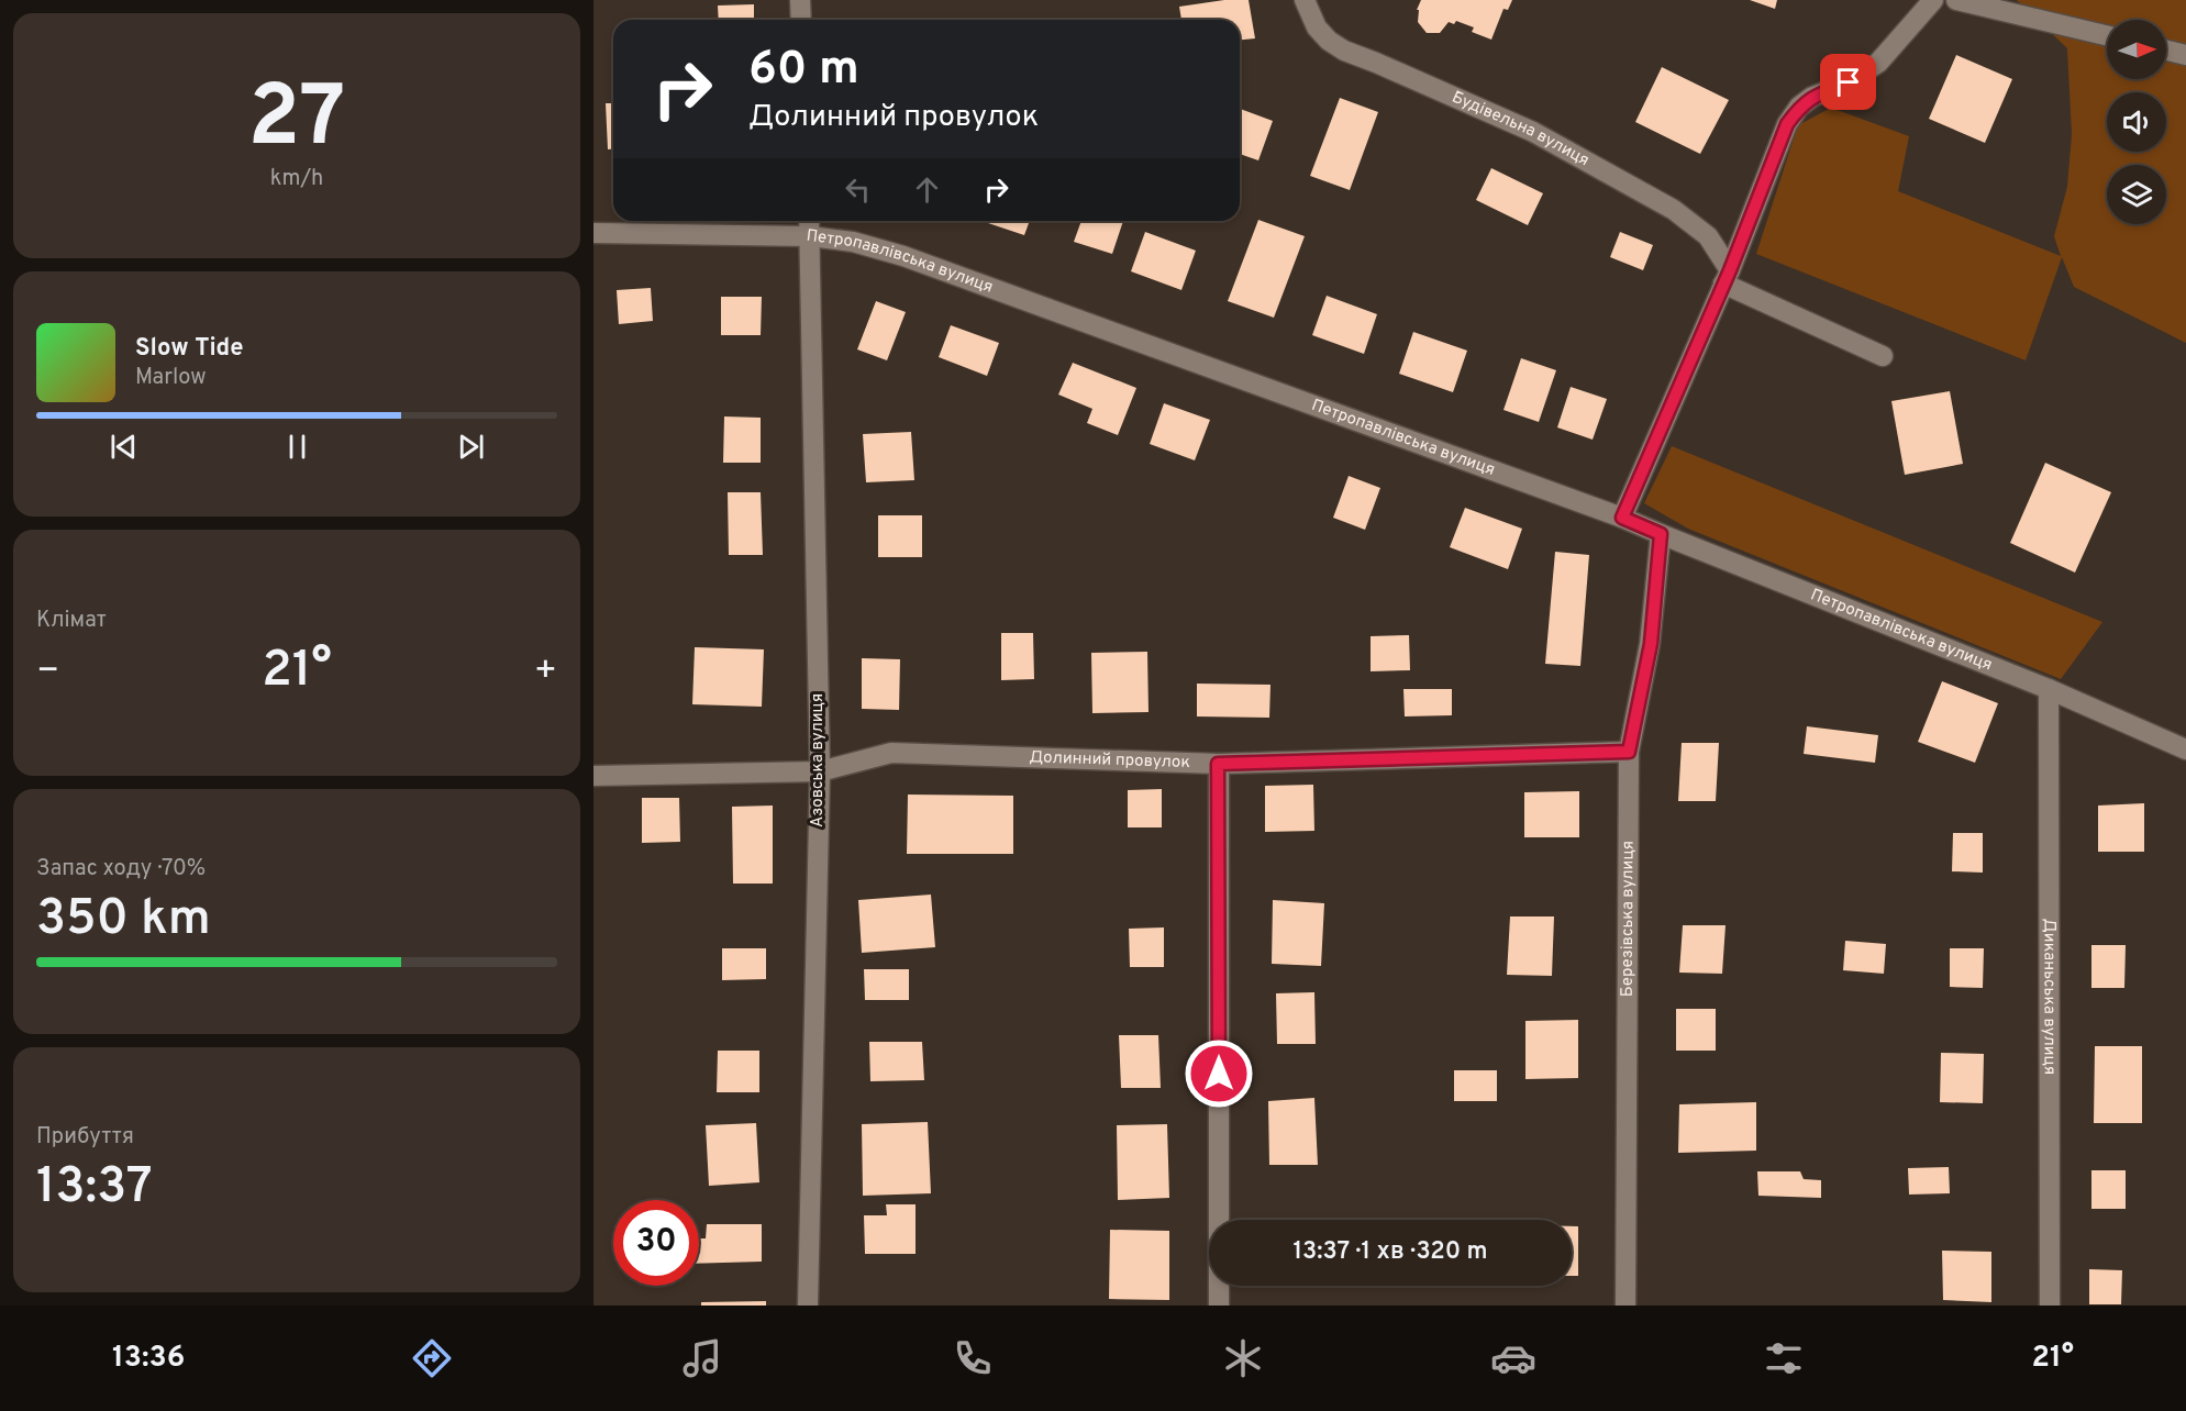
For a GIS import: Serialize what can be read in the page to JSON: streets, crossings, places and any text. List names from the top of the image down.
{
  "streets": {
    "street": [
      "Будівельна вулиця",
      "Петропавлівська вулиця",
      "Азовська вулиця",
      "Долинний провулок",
      "Березівська вулиця",
      "Диканьська вулиця"
    ]
  },
  "crossings": [
    ["Петропавлівська вулиця", "Азовська вулиця"],
    ["Петропавлівська вулиця", "Березівська вулиця"],
    ["Петропавлівська вулиця", "Диканьська вулиця"],
    ["Азовська вулиця", "Долинний провулок"],
    ["Долинний провулок", "Березівська вулиця"]
  ],
  "north": "right",
  "page": {
    "tile": [
      ["27", "km/h"],
      "Клімат",
      ["Запас ходу · 70%", "350 km"],
      ["Прибуття", "13:37"]
    ],
    "turn": ["60 m", "Долинний провулок"],
    "song": ["Slow Tide", "Marlow"],
    "heat": ["−", "21°", "+"],
    "limit": "30",
    "trip": "13:37 · 1 хв · 320 m",
    "tabs": ["13:36", "21°"]
  }
}
